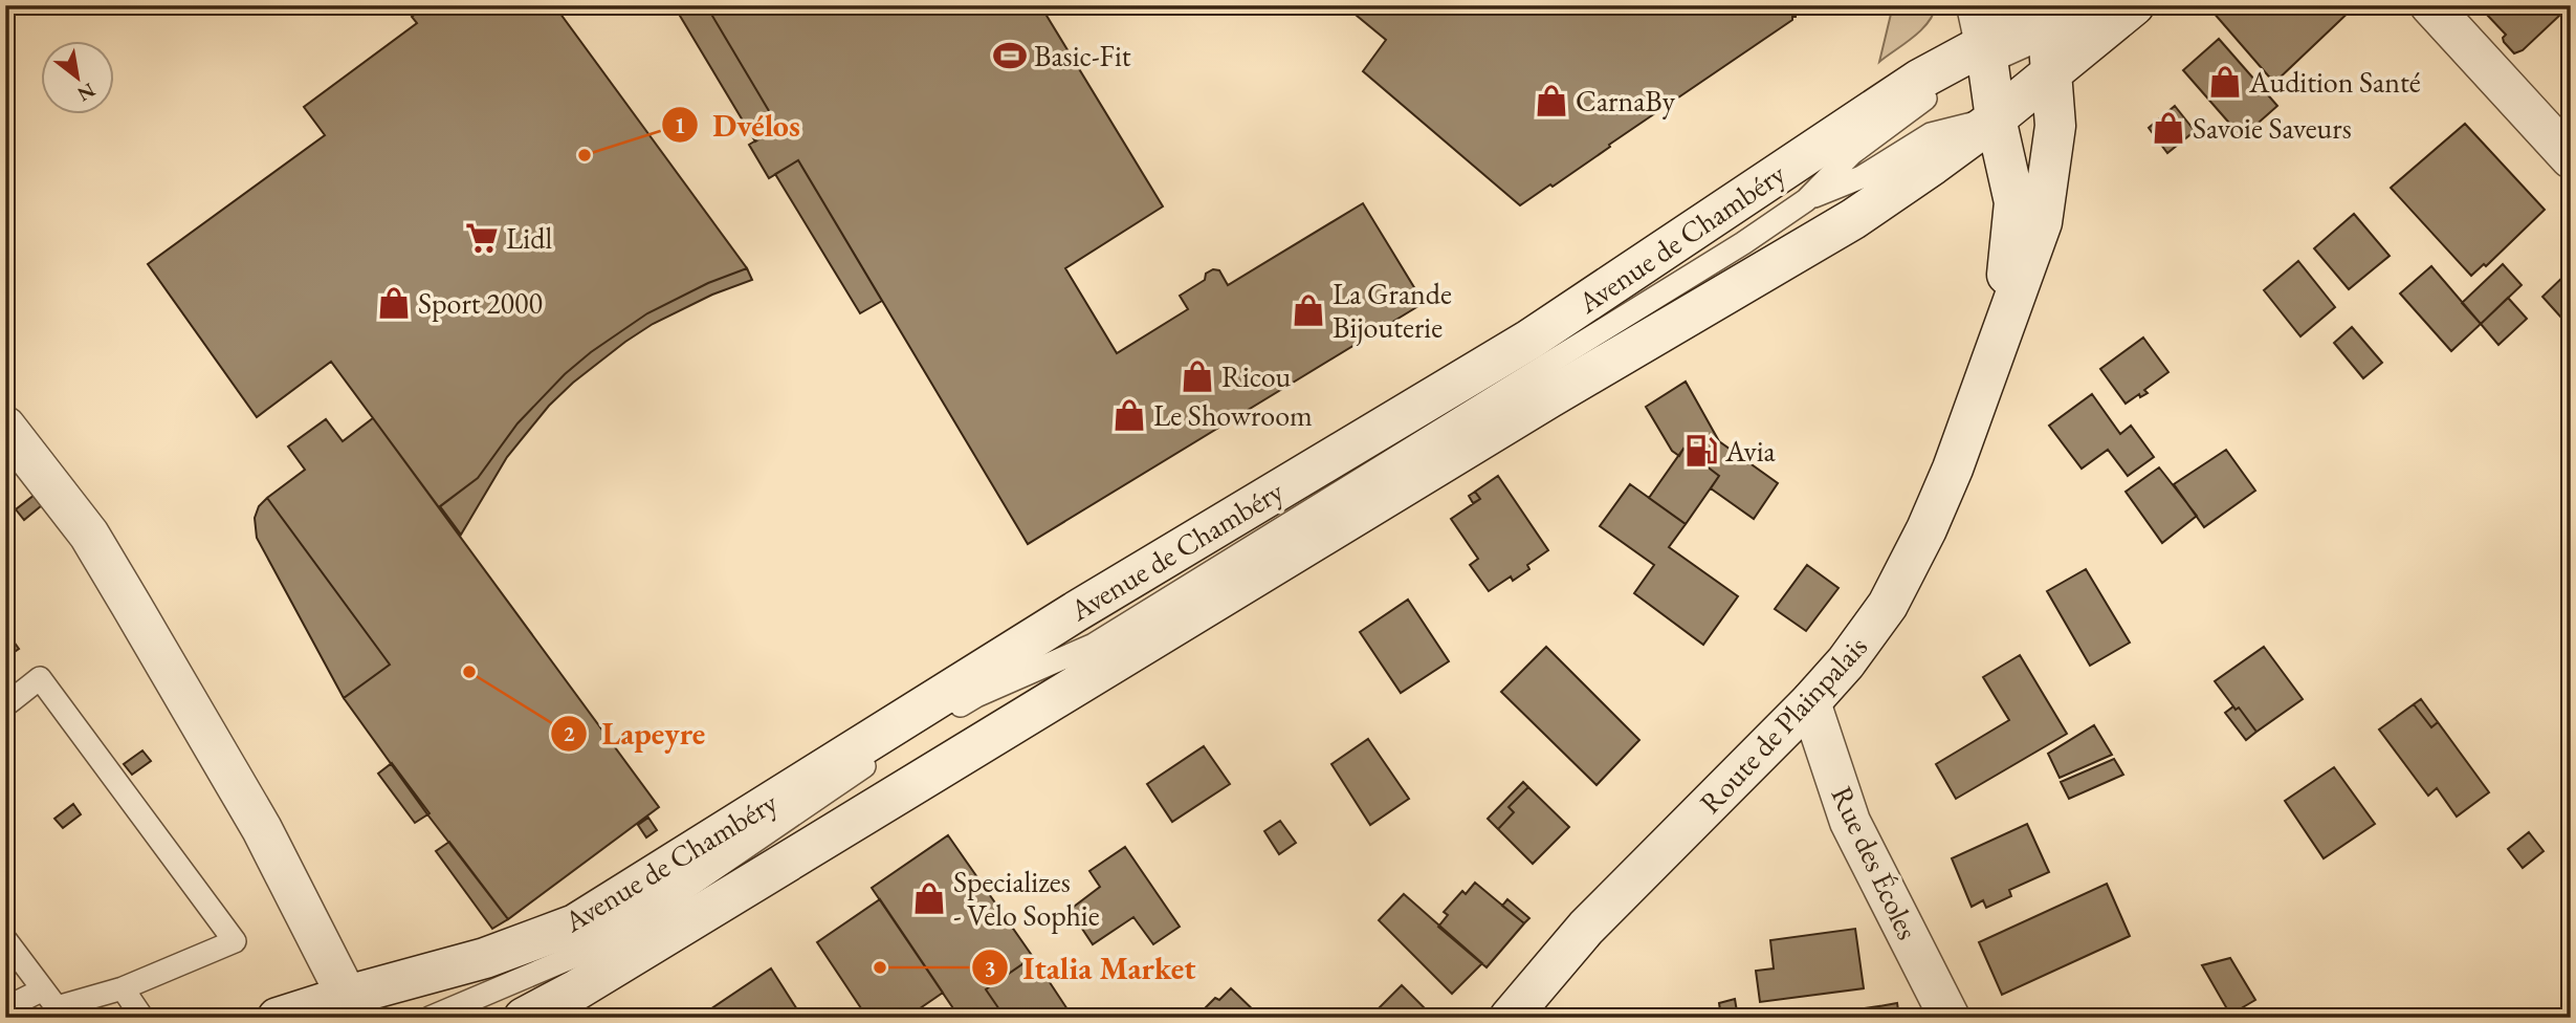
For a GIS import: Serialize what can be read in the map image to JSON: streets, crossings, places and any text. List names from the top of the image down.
{
  "streets": {
    "main road": ["Avenue de Chambéry", "Route de Plainpalais", "Rue des Écoles"]
  },
  "crossings": [
    ["Avenue de Chambéry", "Route de Plainpalais"],
    ["Route de Plainpalais", "Rue des Écoles"]
  ],
  "places": {
    "sports": ["Basic-Fit"],
    "shop": [
      "Audition Santé",
      "CarnaBy",
      "Savoie Saveurs",
      "Sport 2000",
      "La Grande Bijouterie",
      "Ricou",
      "Le Showroom",
      "Specializes - Velo Sophie"
    ],
    "other": ["Dvélos", "Lapeyre", "Italia Market"],
    "supermarket": ["Lidl"],
    "fuel station": ["Avia"]
  },
  "north": "bottom right"
}
